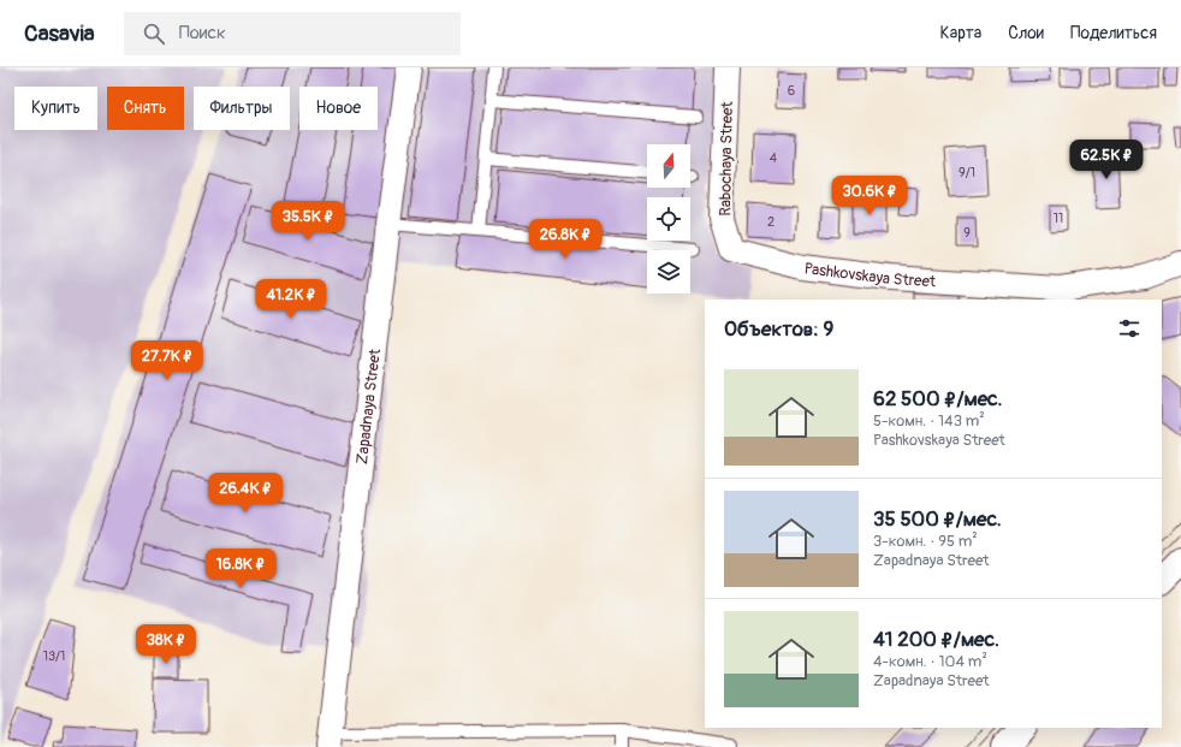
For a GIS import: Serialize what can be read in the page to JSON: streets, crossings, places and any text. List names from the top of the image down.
{
  "streets": {
    "street": ["Rabochaya Street", "Pashkovskaya Street", "Zapadnaya Street"]
  },
  "crossings": [
    ["Rabochaya Street", "Pashkovskaya Street"]
  ],
  "house_numbers": [
    "6",
    "4",
    "9/1",
    "11",
    "2",
    "9",
    "13/1"
  ],
  "north": "top",
  "page": {
    "header": "Casavia",
    "search": "Поиск",
    "nav": ["Карта", "Слои", "Поделиться"],
    "chip": [
      "Купить",
      "Снять",
      "Фильтры",
      "Новое"
    ],
    "price": [
      "62.5K ₽",
      "30.6K ₽",
      "35.5K ₽",
      "26.8K ₽",
      "41.2K ₽",
      "27.7K ₽",
      "26.4K ₽",
      "16.8K ₽",
      "38K ₽"
    ],
    "heading": "Объектов: 9",
    "list": [
      {
        "name": "62 500 ₽/мес.",
        "note": "5-комн. · 143 m² · Pashkovskaya Street"
      },
      {
        "name": "35 500 ₽/мес.",
        "note": "3-комн. · 95 m² · Zapadnaya Street"
      },
      {
        "name": "41 200 ₽/мес.",
        "note": "4-комн. · 104 m² · Zapadnaya Street"
      }
    ]
  }
}
